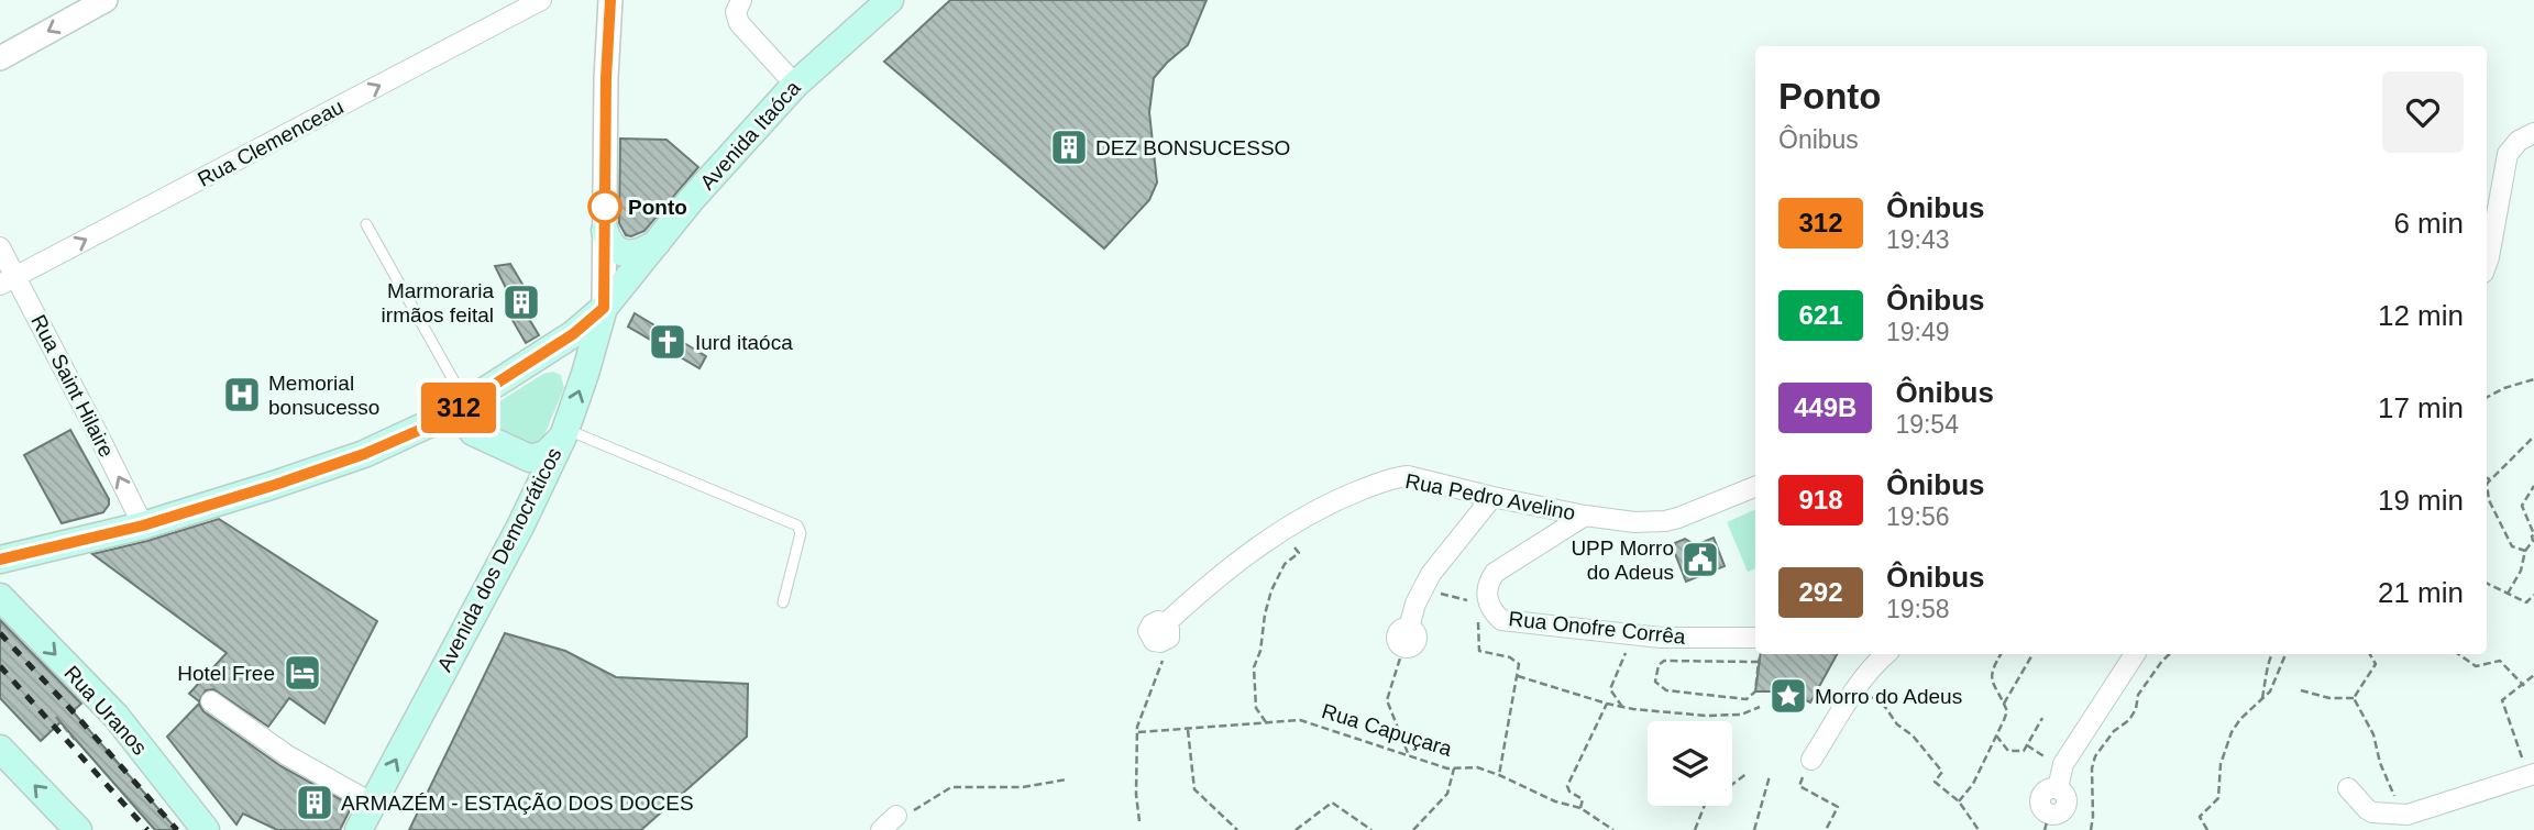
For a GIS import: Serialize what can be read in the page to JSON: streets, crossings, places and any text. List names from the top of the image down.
{
  "streets": {
    "main road": ["Avenida Itaóca", "Avenida dos Democráticos", "Rua Uranos"],
    "street": [
      "Rua Clemenceau",
      "Rua Saint Hilaire",
      "Rua Pedro Avelino",
      "Rua Onofre Corrêa"
    ],
    "path": ["Rua Capuçara"]
  },
  "crossings": [
    ["Avenida Itaóca", "Rua Saint Hilaire"],
    ["Avenida Itaóca", "Avenida dos Democráticos"],
    ["Rua Clemenceau", "Rua Saint Hilaire"],
    ["Rua Pedro Avelino", "Rua Onofre Corrêa"]
  ],
  "one_way": ["Rua Clemenceau", "Rua Saint Hilaire", "Avenida dos Democráticos"],
  "places": {
    "building": ["DEZ BONSUCESSO", "Marmoraria irmãos feital", "ARMAZÉM - ESTAÇÃO DOS DOCES"],
    "other": ["Ponto"],
    "church": ["Iurd itaóca"],
    "hospital": ["Memorial bonsucesso"],
    "public building": ["UPP Morro do Adeus"],
    "hotel": ["Hotel Free"],
    "place": ["Morro do Adeus"]
  },
  "lines": ["bus line 312"],
  "page": {
    "on_map": "312",
    "heading": ["Ponto", "Ônibus"],
    "list": [
      {
        "mark": "312",
        "name": "Ônibus",
        "note": "19:43",
        "value": "6 min"
      },
      {
        "mark": "621",
        "name": "Ônibus",
        "note": "19:49",
        "value": "12 min"
      },
      {
        "mark": "449B",
        "name": "Ônibus",
        "note": "19:54",
        "value": "17 min"
      },
      {
        "mark": "918",
        "name": "Ônibus",
        "note": "19:56",
        "value": "19 min"
      },
      {
        "mark": "292",
        "name": "Ônibus",
        "note": "19:58",
        "value": "21 min"
      }
    ]
  }
}
